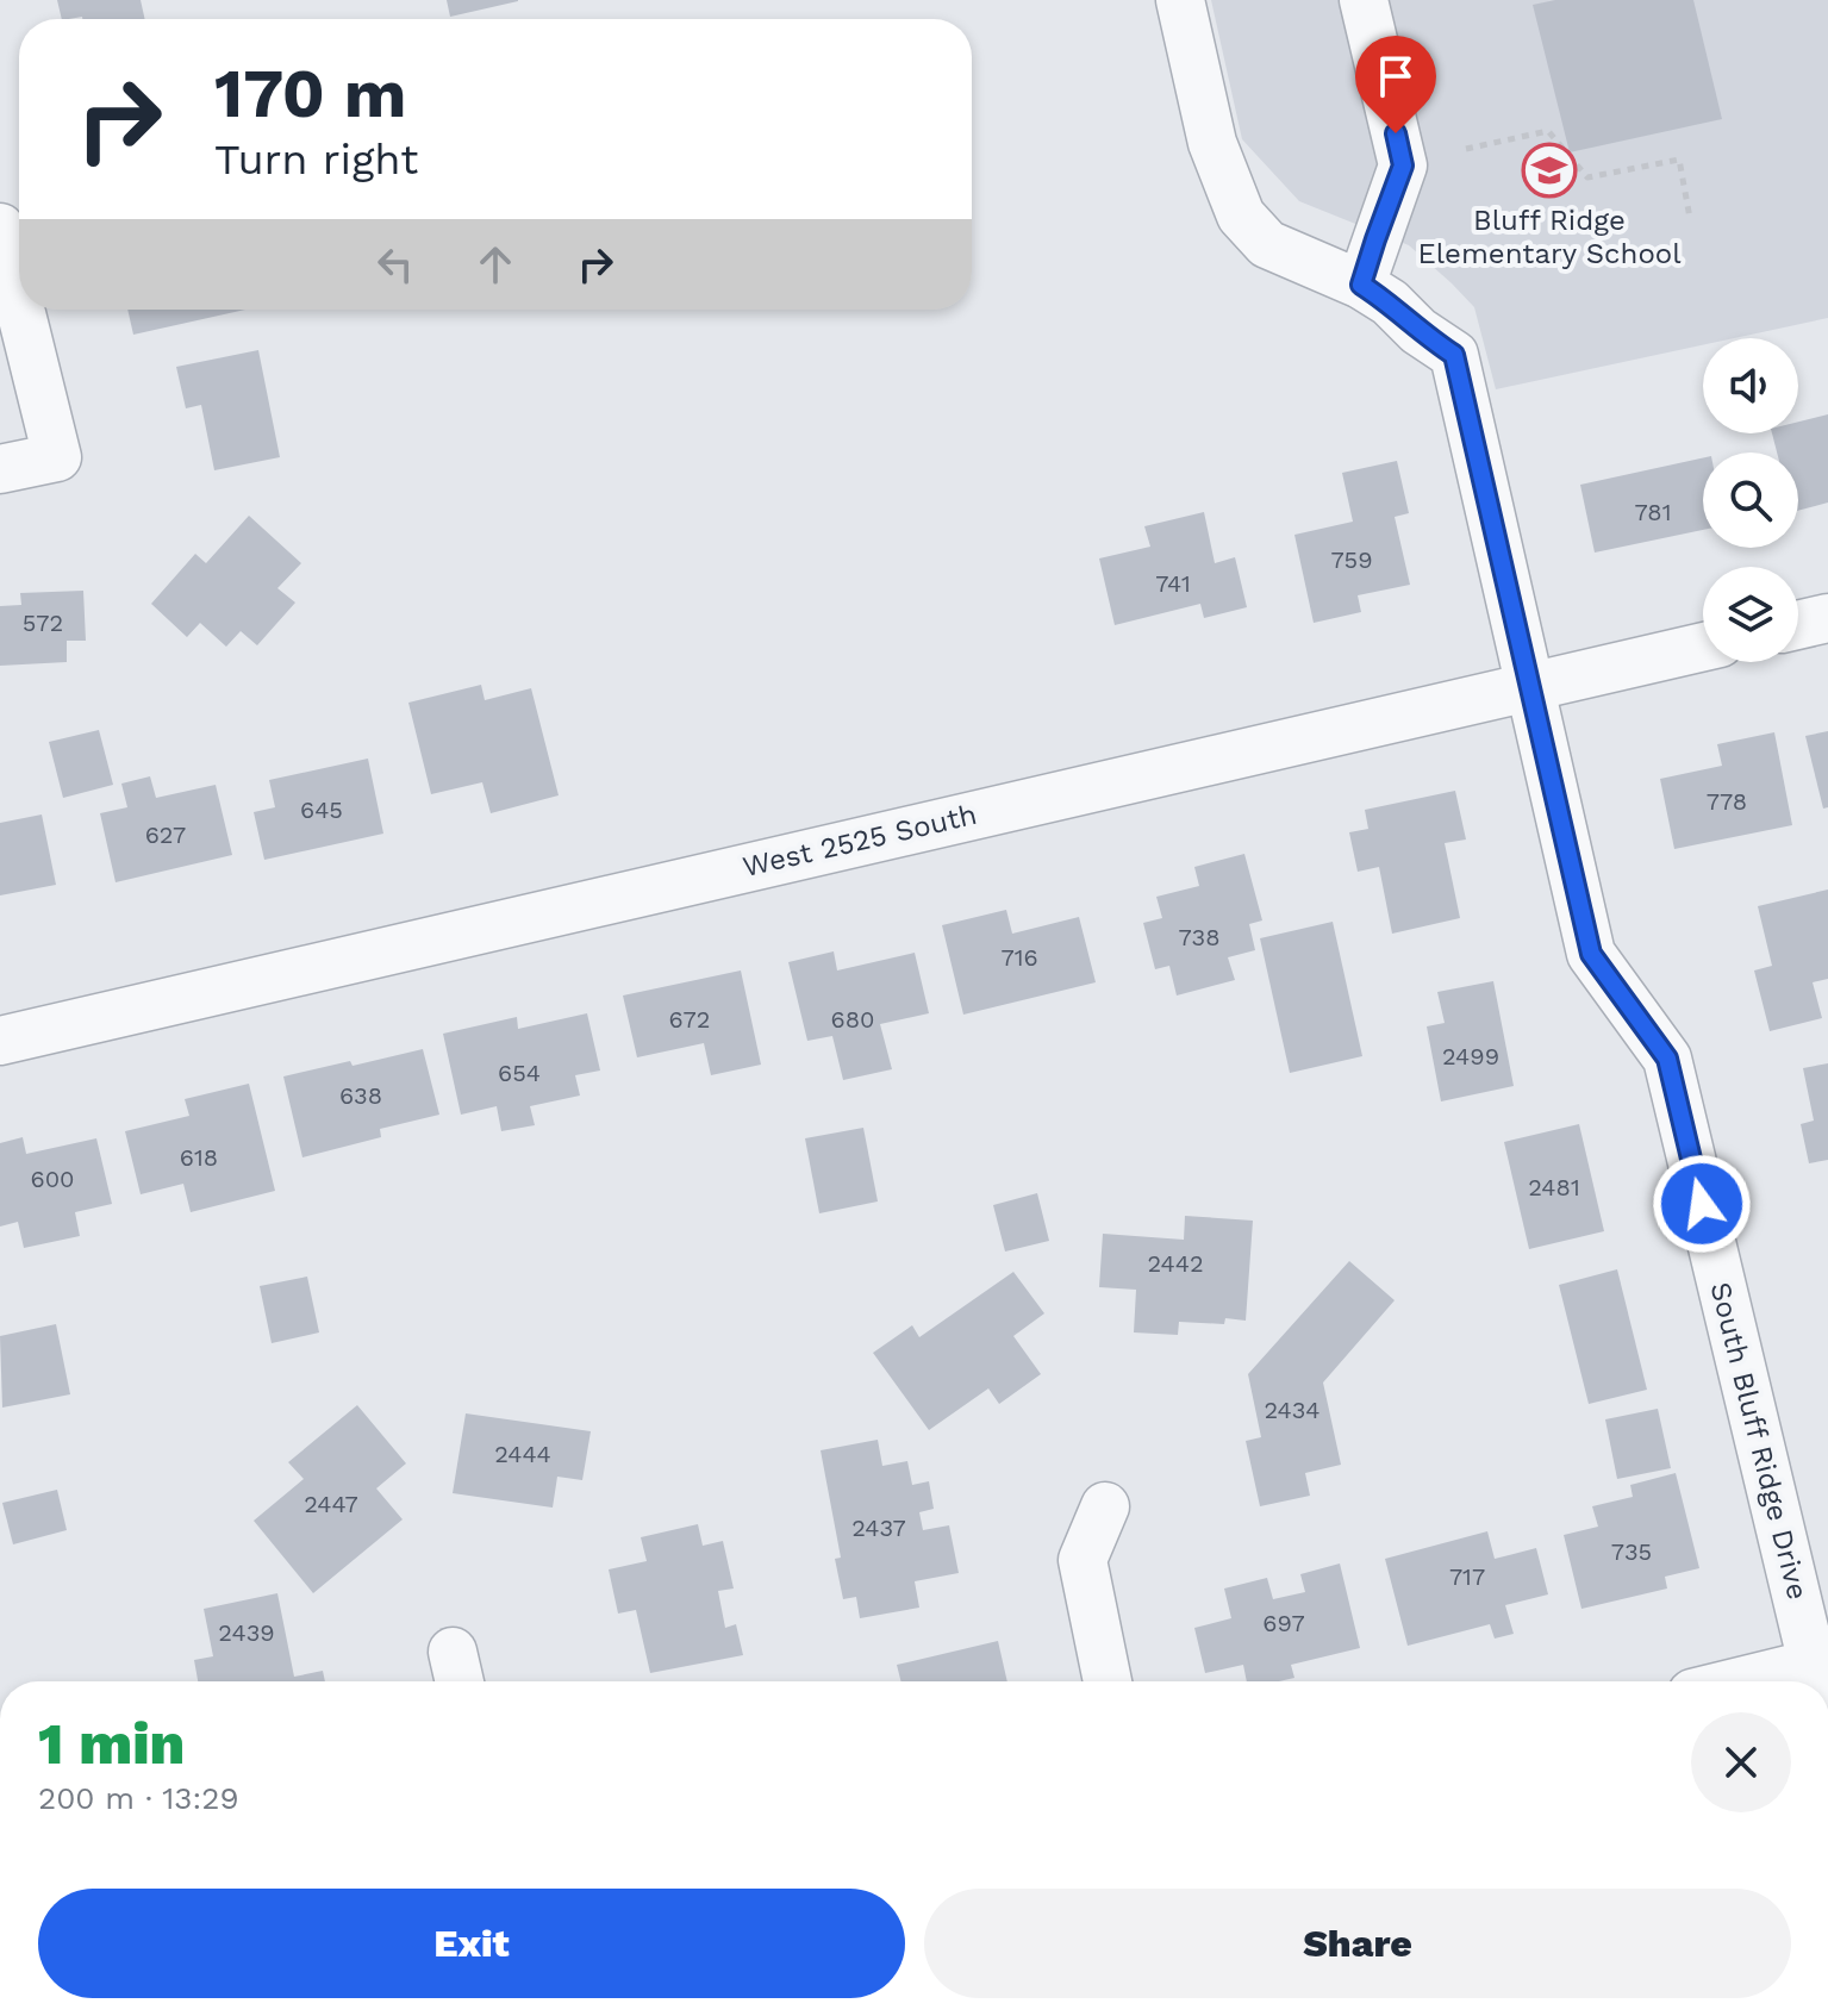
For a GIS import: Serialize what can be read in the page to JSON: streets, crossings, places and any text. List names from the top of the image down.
{
  "streets": {
    "street": ["West 2525 South", "South Bluff Ridge Drive"]
  },
  "crossings": [
    ["West 2525 South", "South Bluff Ridge Drive"]
  ],
  "places": {
    "school or university": ["Bluff Ridge Elementary School"]
  },
  "house_numbers": [
    "781",
    "759",
    "741",
    "572",
    "778",
    "645",
    "627",
    "738",
    "716",
    "672",
    "680",
    "2499",
    "654",
    "638",
    "618",
    "600",
    "2481",
    "2442",
    "2434",
    "2444",
    "2447",
    "2437",
    "735",
    "717",
    "697",
    "2439"
  ],
  "page": {
    "turn": ["170 m", "Turn right"],
    "heading": ["1 min", "200 m · 13:29"],
    "buttons": ["Exit", "Share"]
  }
}
